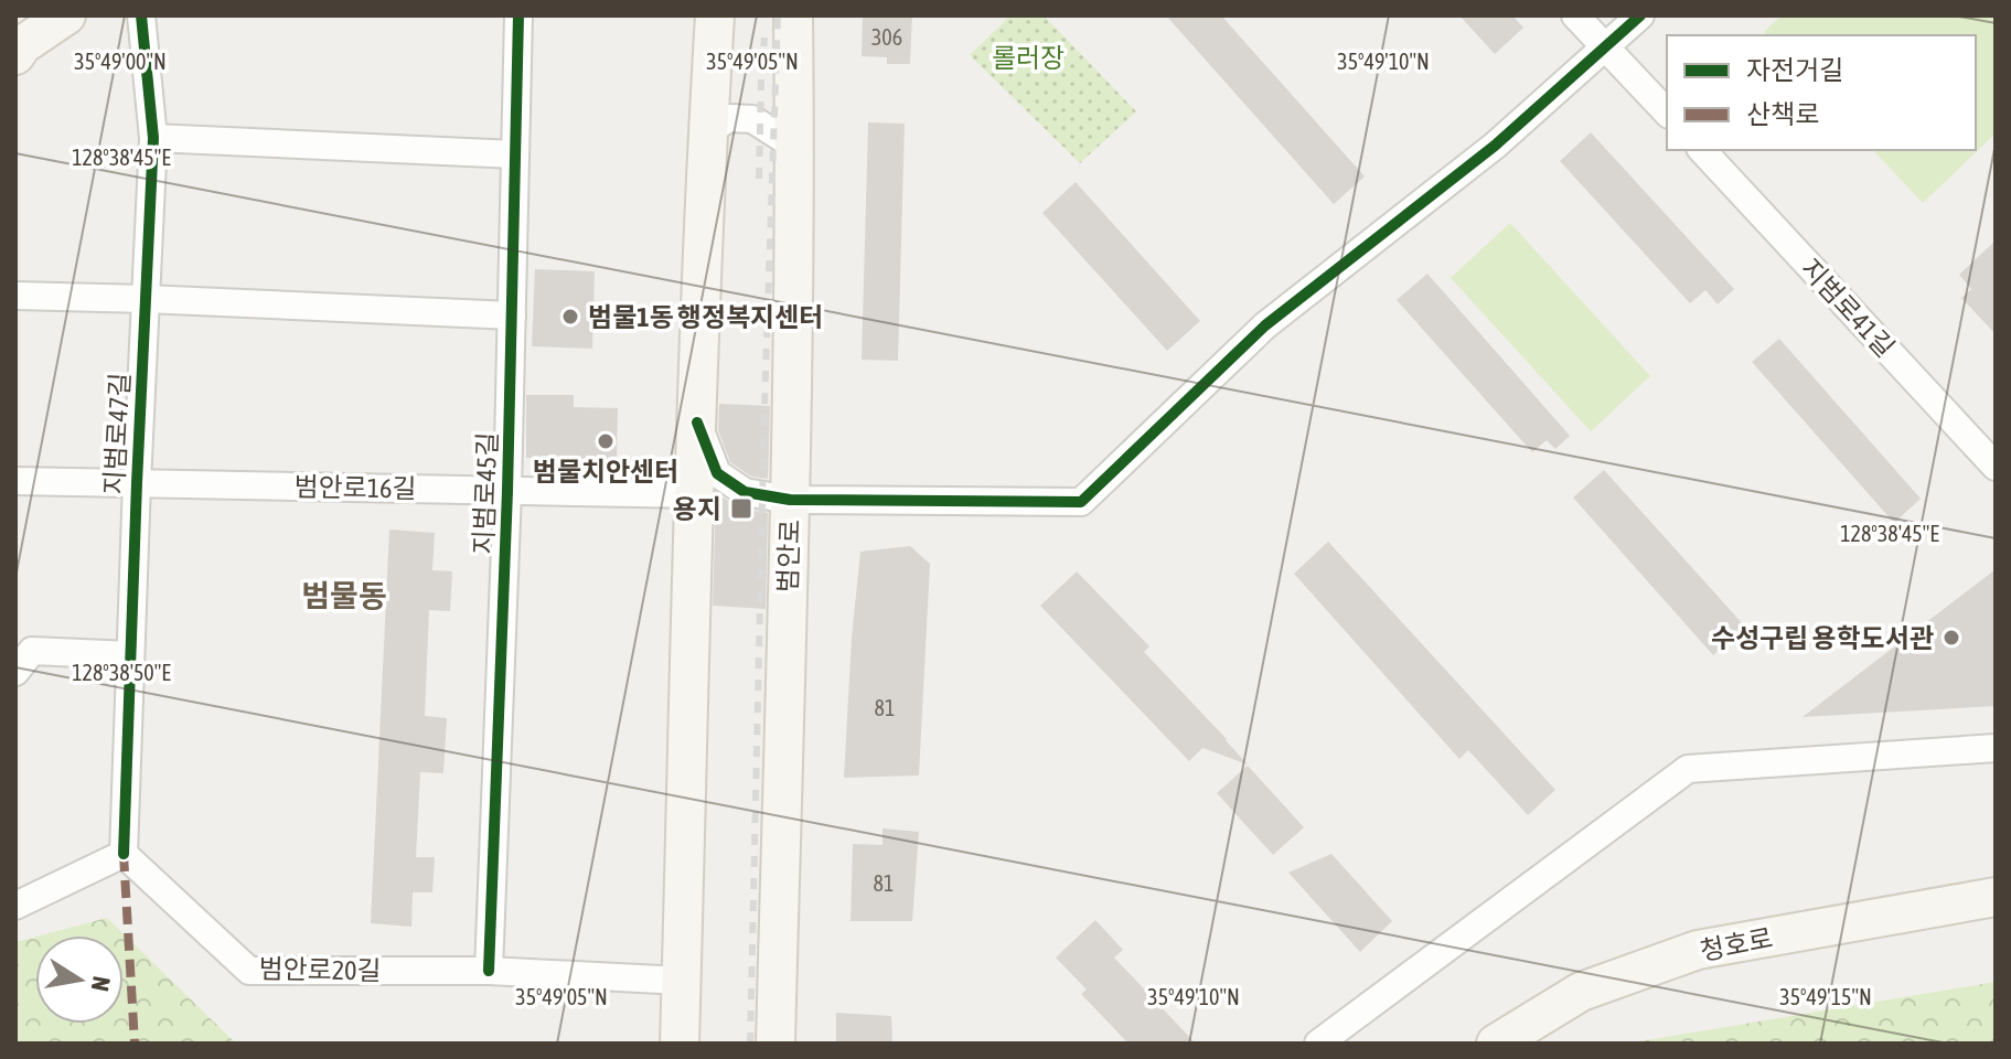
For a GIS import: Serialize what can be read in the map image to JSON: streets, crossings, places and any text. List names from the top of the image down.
{
  "streets": {
    "main road": ["범안로", "청호로"],
    "street": [
      "지범로41길",
      "지범로47길",
      "범안로16길",
      "지범로45길",
      "범안로20길"
    ]
  },
  "crossings": [
    ["지범로47길", "범안로16길"],
    ["지범로47길", "범안로20길"],
    ["범안로16길", "지범로45길"],
    ["지범로45길", "범안로20길"]
  ],
  "districts": ["범물동"],
  "parks": ["롤러장"],
  "places": {
    "other": ["범물1동 행정복지센터", "범물치안센터", "수성구립 용학도서관"],
    "transit": ["용지"]
  },
  "house_numbers": ["306", "81", "81"],
  "legend": ["자전거길", "산책로"],
  "north": "right",
  "coordinates": [
    "35°49'00\"N",
    "35°49'05\"N",
    "35°49'10\"N",
    "128°38'45\"E",
    "128°38'50\"E",
    "35°49'15\"N"
  ]
}
